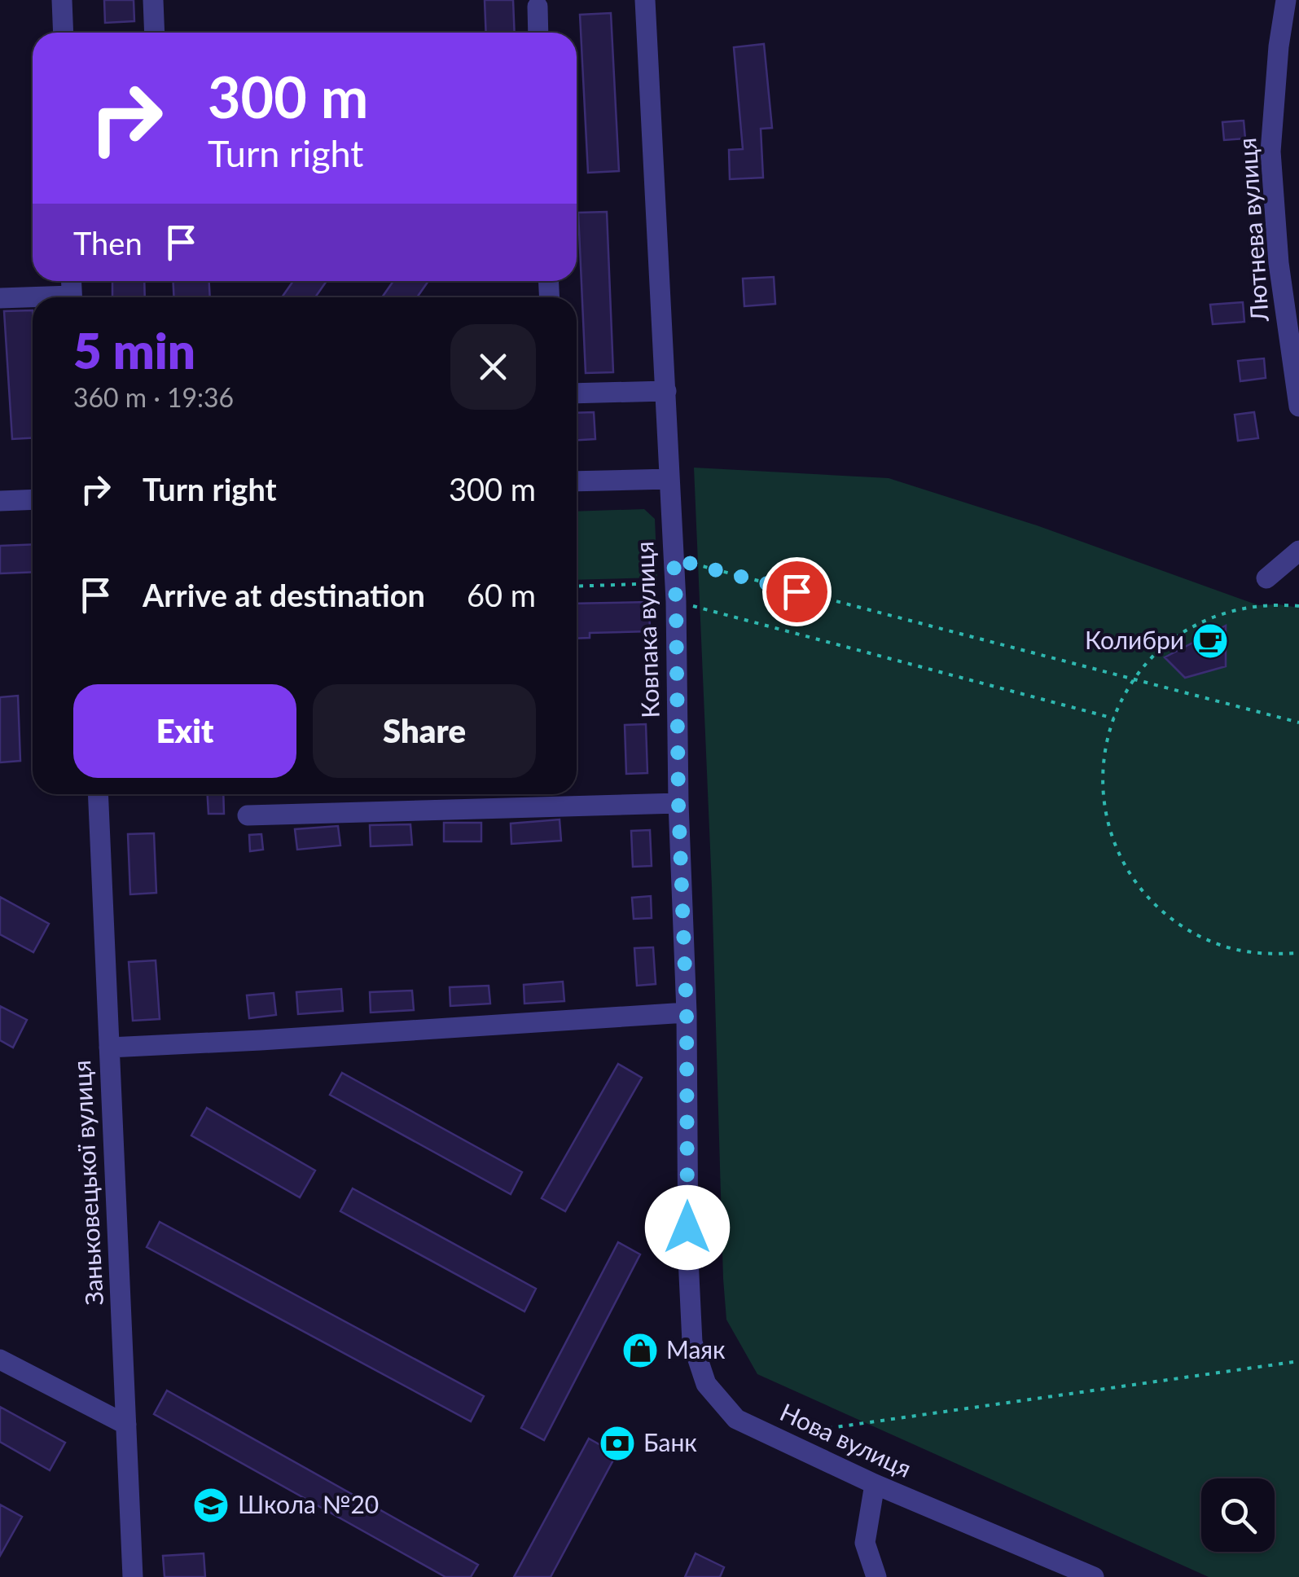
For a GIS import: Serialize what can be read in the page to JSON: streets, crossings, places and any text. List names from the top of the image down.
{
  "streets": {
    "street": [
      "Лютнева вулиця",
      "Ковпака вулиця",
      "Заньковецької вулиця",
      "Нова вулиця"
    ]
  },
  "crossings": [
    ["Ковпака вулиця", "Нова вулиця"]
  ],
  "places": {
    "cafe": ["Колибри"],
    "shop": ["Маяк"],
    "bank": ["Банк"],
    "school or university": ["Школа №20"]
  },
  "page": {
    "turn": ["300 m", "Turn right"],
    "then": "Then",
    "heading": ["5 min", "360 m · 19:36"],
    "list": [
      {
        "name": "Turn right",
        "value": "300 m"
      },
      {
        "name": "Arrive at destination",
        "value": "60 m"
      }
    ],
    "buttons": ["Exit", "Share"]
  }
}
